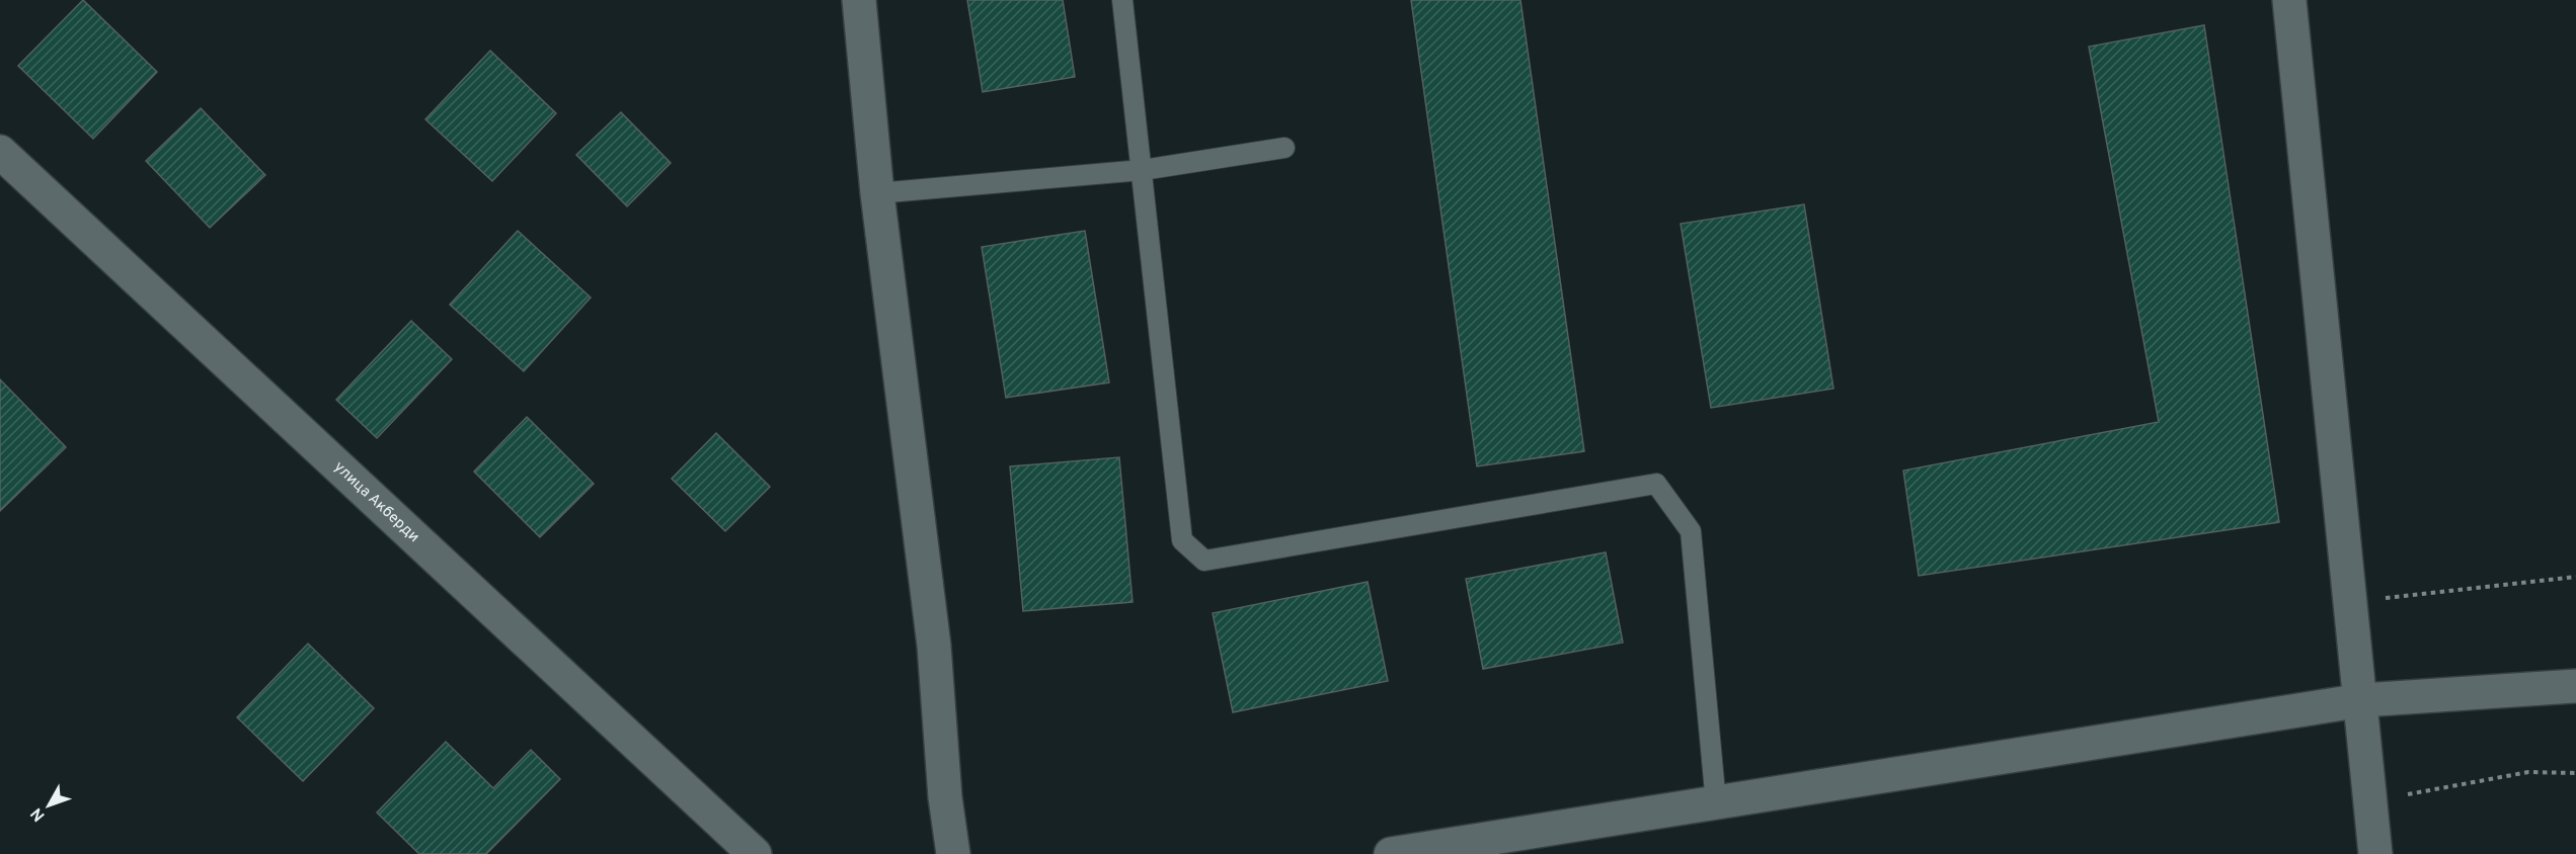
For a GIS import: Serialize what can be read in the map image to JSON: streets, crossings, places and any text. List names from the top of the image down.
{
  "streets": {
    "street": ["улица Акберди"]
  },
  "north": "bottom left"
}
